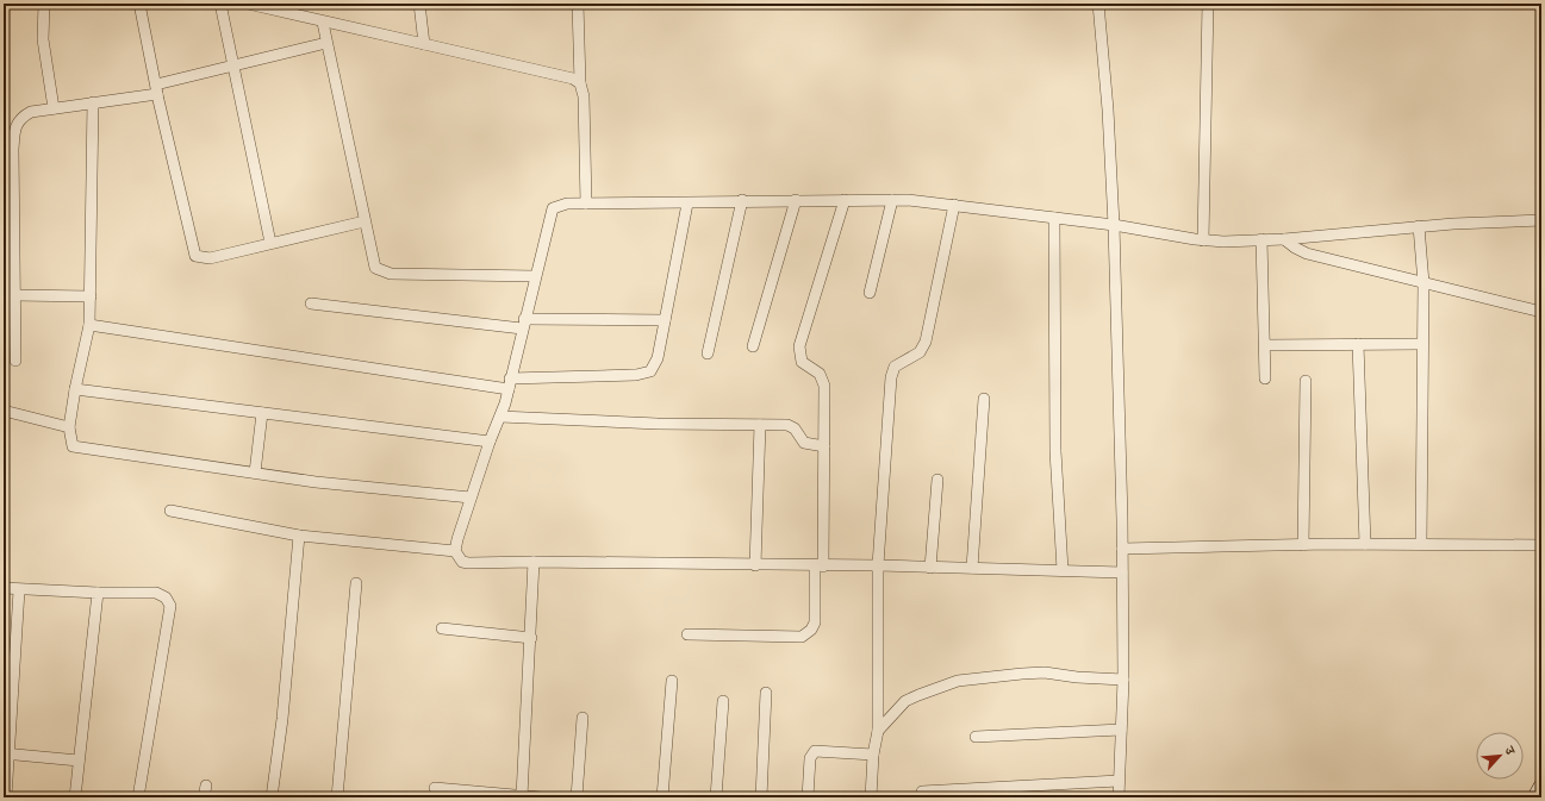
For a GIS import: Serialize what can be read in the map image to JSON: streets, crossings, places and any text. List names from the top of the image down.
{
  "north": "top right"
}
